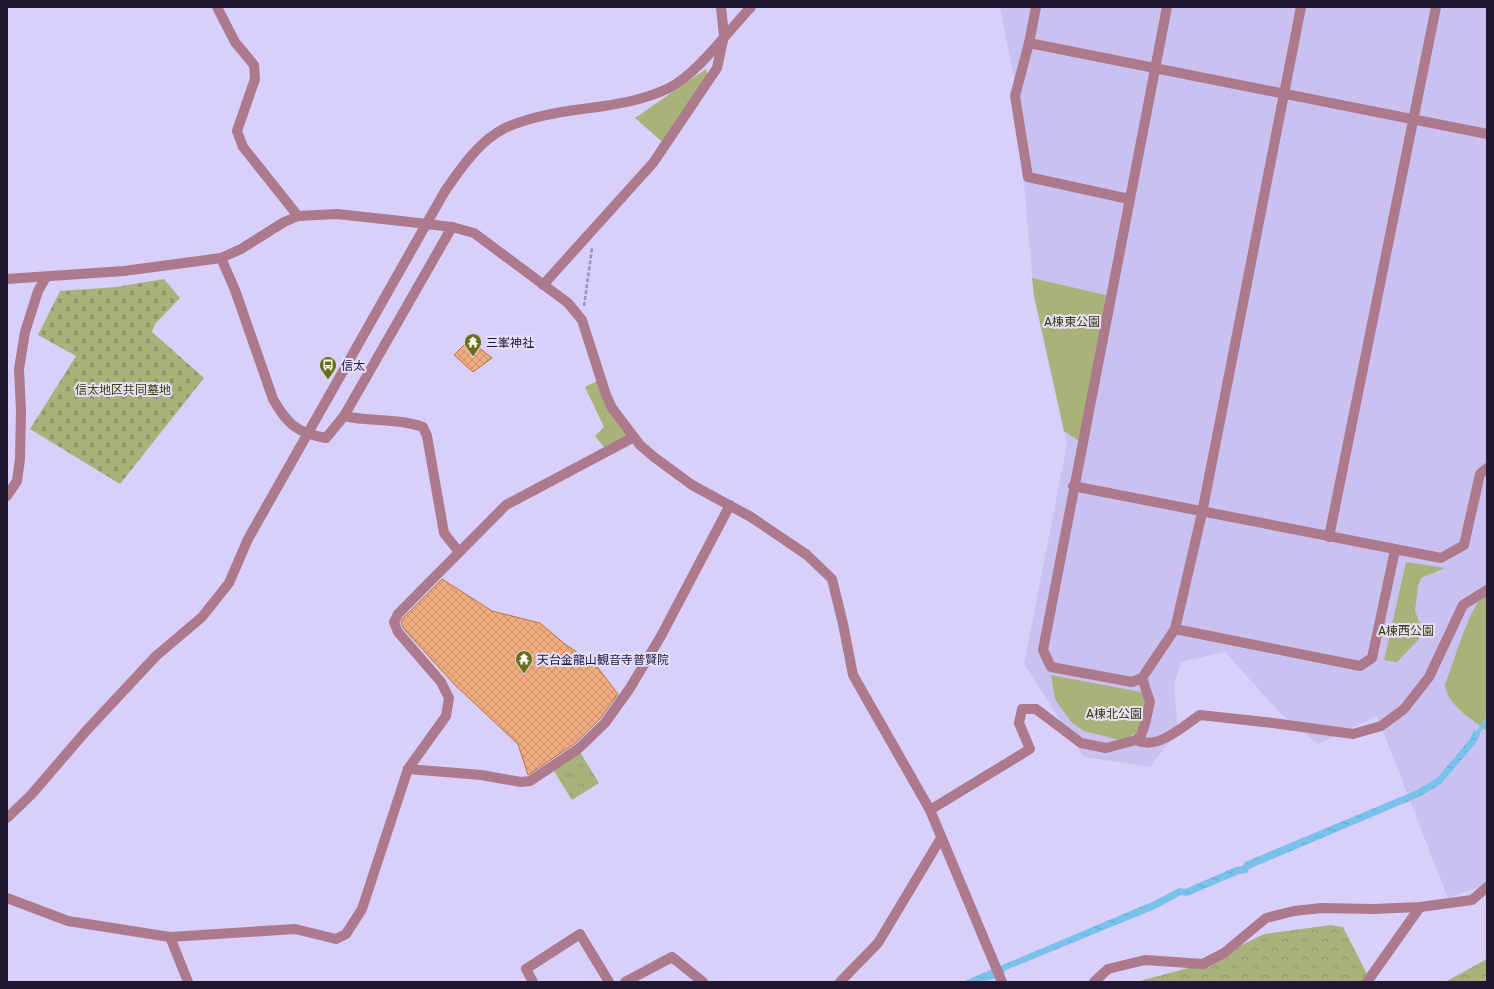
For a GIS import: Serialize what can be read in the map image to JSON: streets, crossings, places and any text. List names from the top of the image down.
{
  "parks": [
    "A棟東公園",
    "信太地区共同墓地",
    "A棟西公園",
    "A棟北公園"
  ],
  "places": {
    "temple": ["三峯神社", "天台金龍山観音寺普賢院"],
    "bus stop": ["信太"]
  }
}
